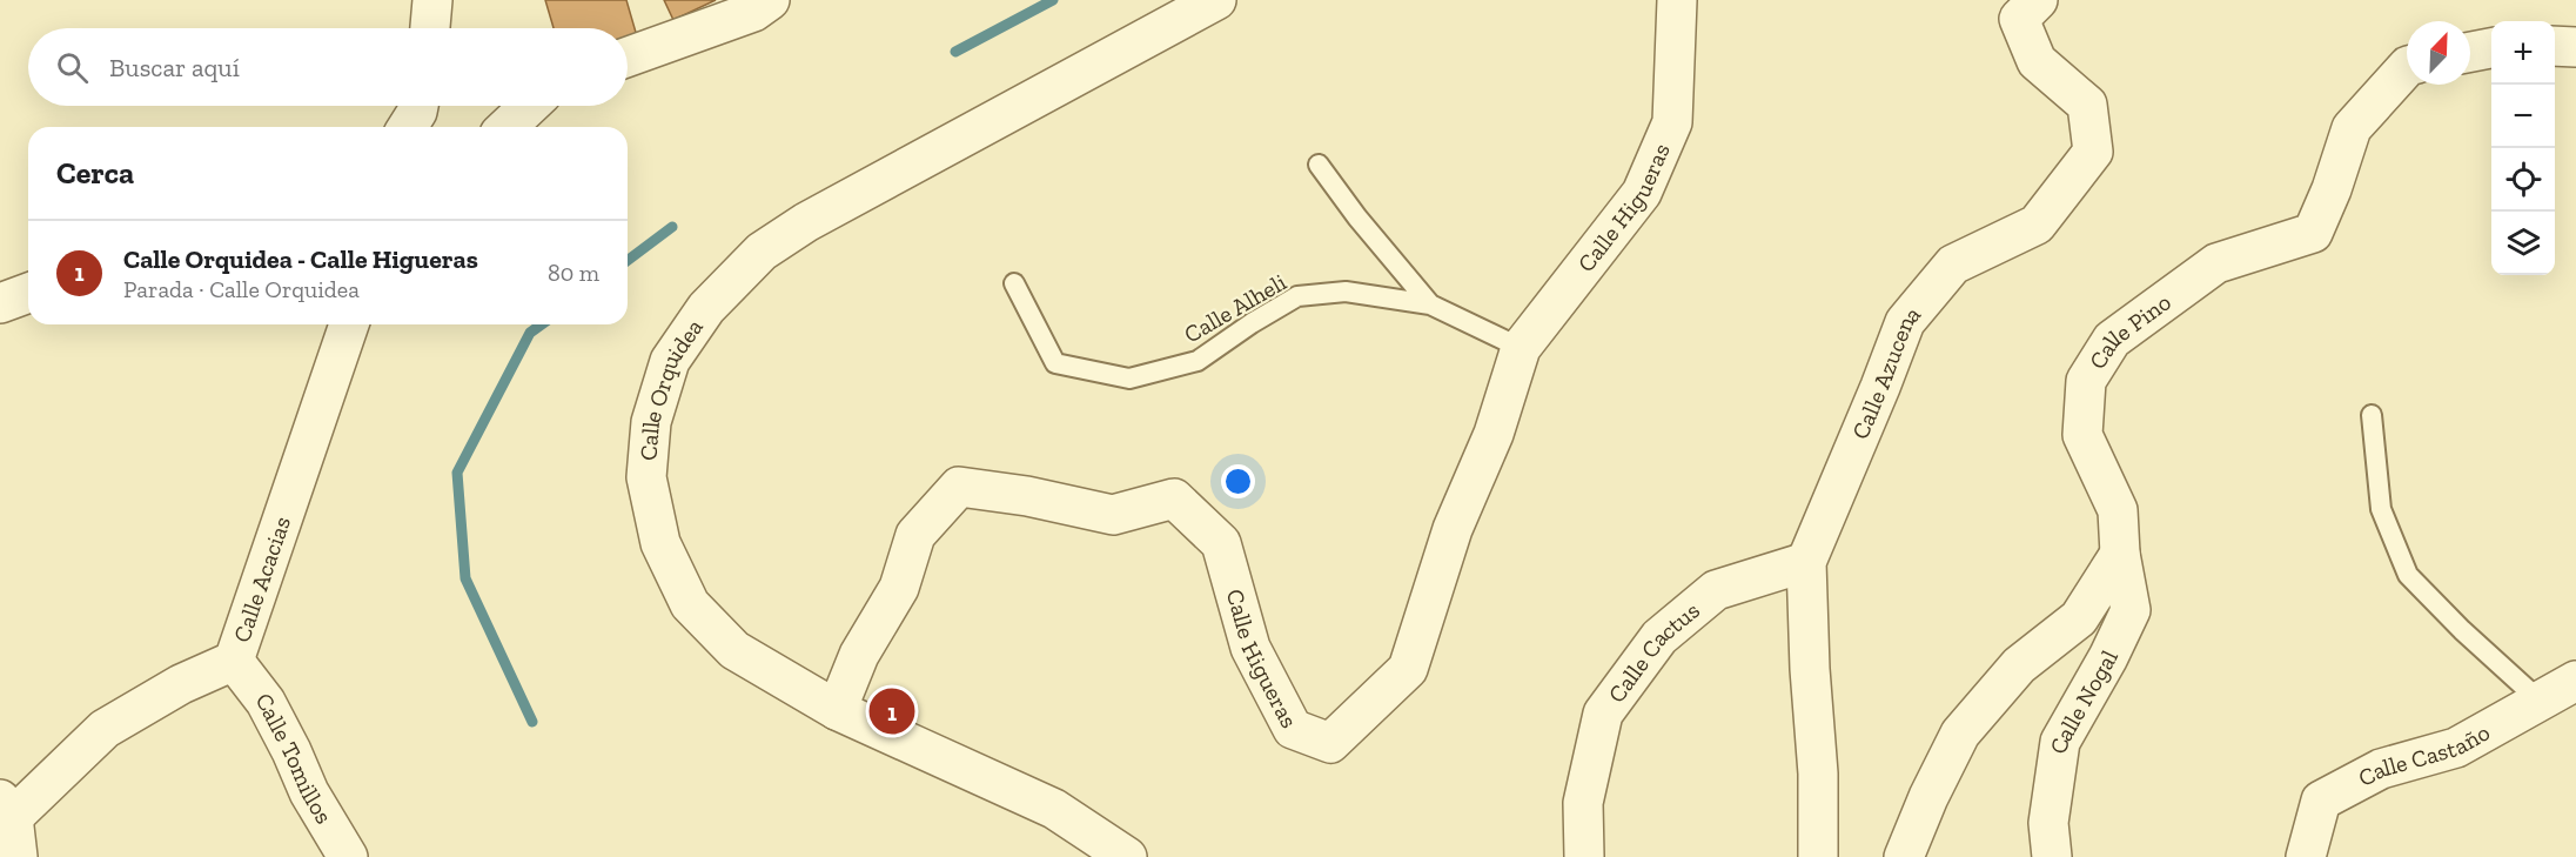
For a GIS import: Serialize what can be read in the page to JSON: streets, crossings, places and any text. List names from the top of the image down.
{
  "streets": {
    "street": [
      "Calle Higueras",
      "Calle Pino",
      "Calle Azucena",
      "Calle Orquidea",
      "Calle Acacias",
      "Calle Cactus",
      "Calle Nogal",
      "Calle Castaño",
      "Calle Tomillos"
    ],
    "lane": ["Calle Alheli"]
  },
  "crossings": [
    ["Calle Higueras", "Calle Alheli"],
    ["Calle Higueras", "Calle Orquidea"],
    ["Calle Pino", "Calle Nogal"],
    ["Calle Azucena", "Calle Cactus"],
    ["Calle Acacias", "Calle Tomillos"]
  ],
  "north": "top right",
  "page": {
    "map_buttons": ["+", "−"],
    "search": "Buscar aquí",
    "heading": "Cerca",
    "list": [
      {
        "mark": "1",
        "name": "Calle Orquidea - Calle Higueras",
        "note": "Parada · Calle Orquidea",
        "value": "80 m"
      }
    ],
    "pins": "1"
  }
}
